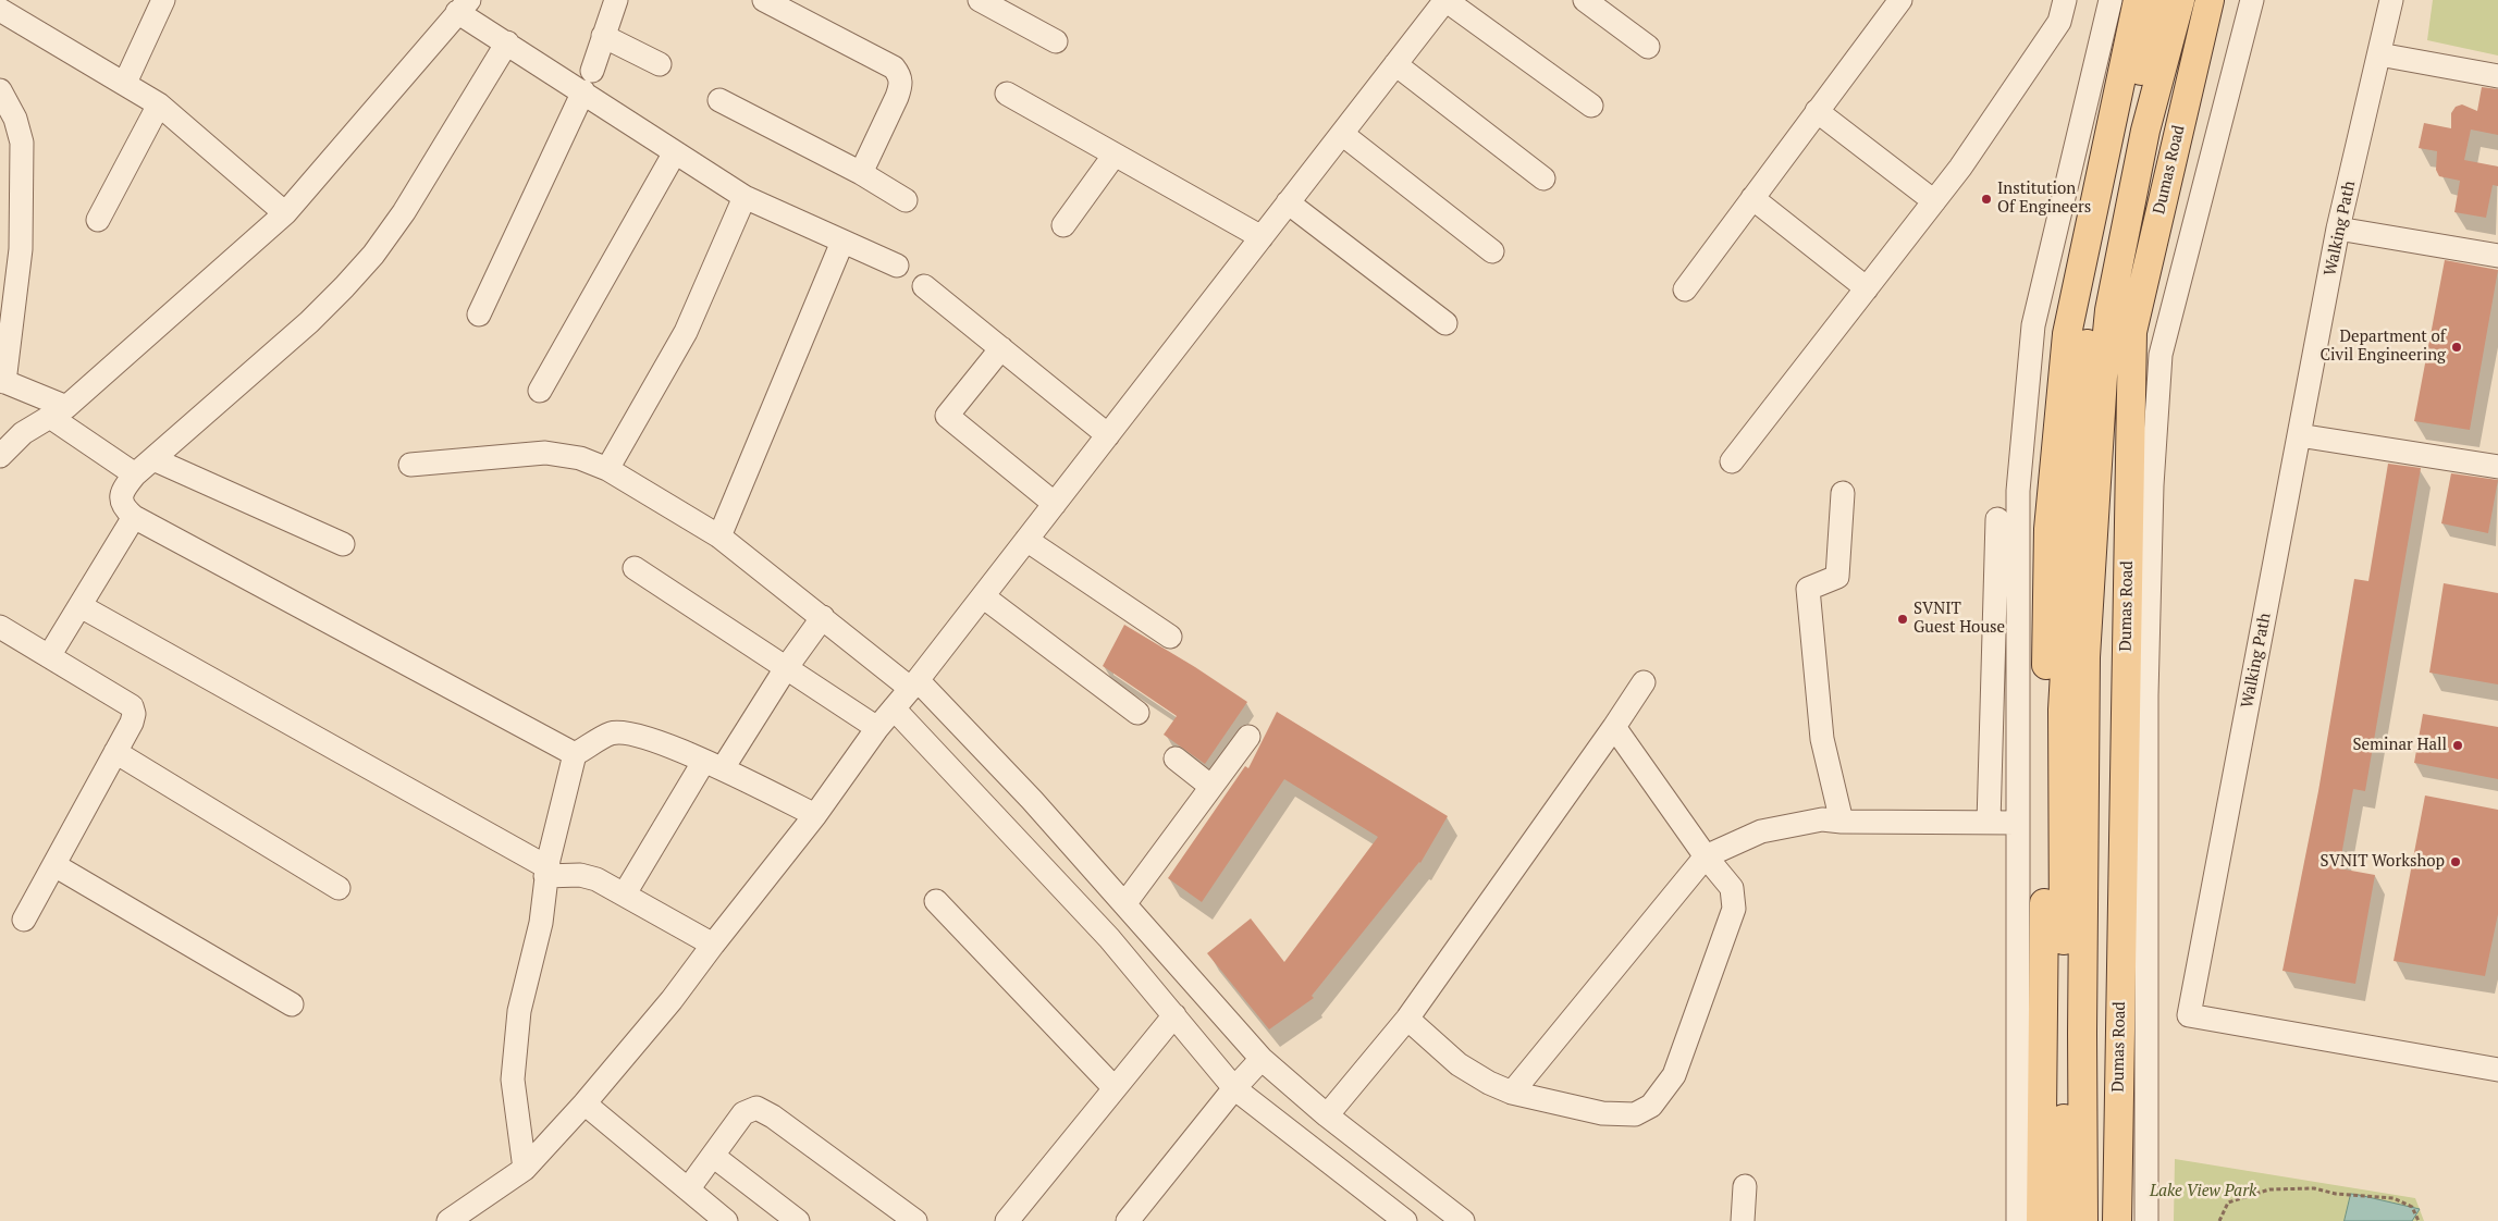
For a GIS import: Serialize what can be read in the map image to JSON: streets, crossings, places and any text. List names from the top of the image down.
{
  "streets": {
    "main road": ["Dumas Road"],
    "street": ["Walking Path"]
  },
  "parks": ["Lake View Park"],
  "places": [
    "Institution Of Engineers",
    "Department of Civil Engineering",
    "SVNIT Guest House",
    "Seminar Hall",
    "SVNIT Workshop"
  ]
}
